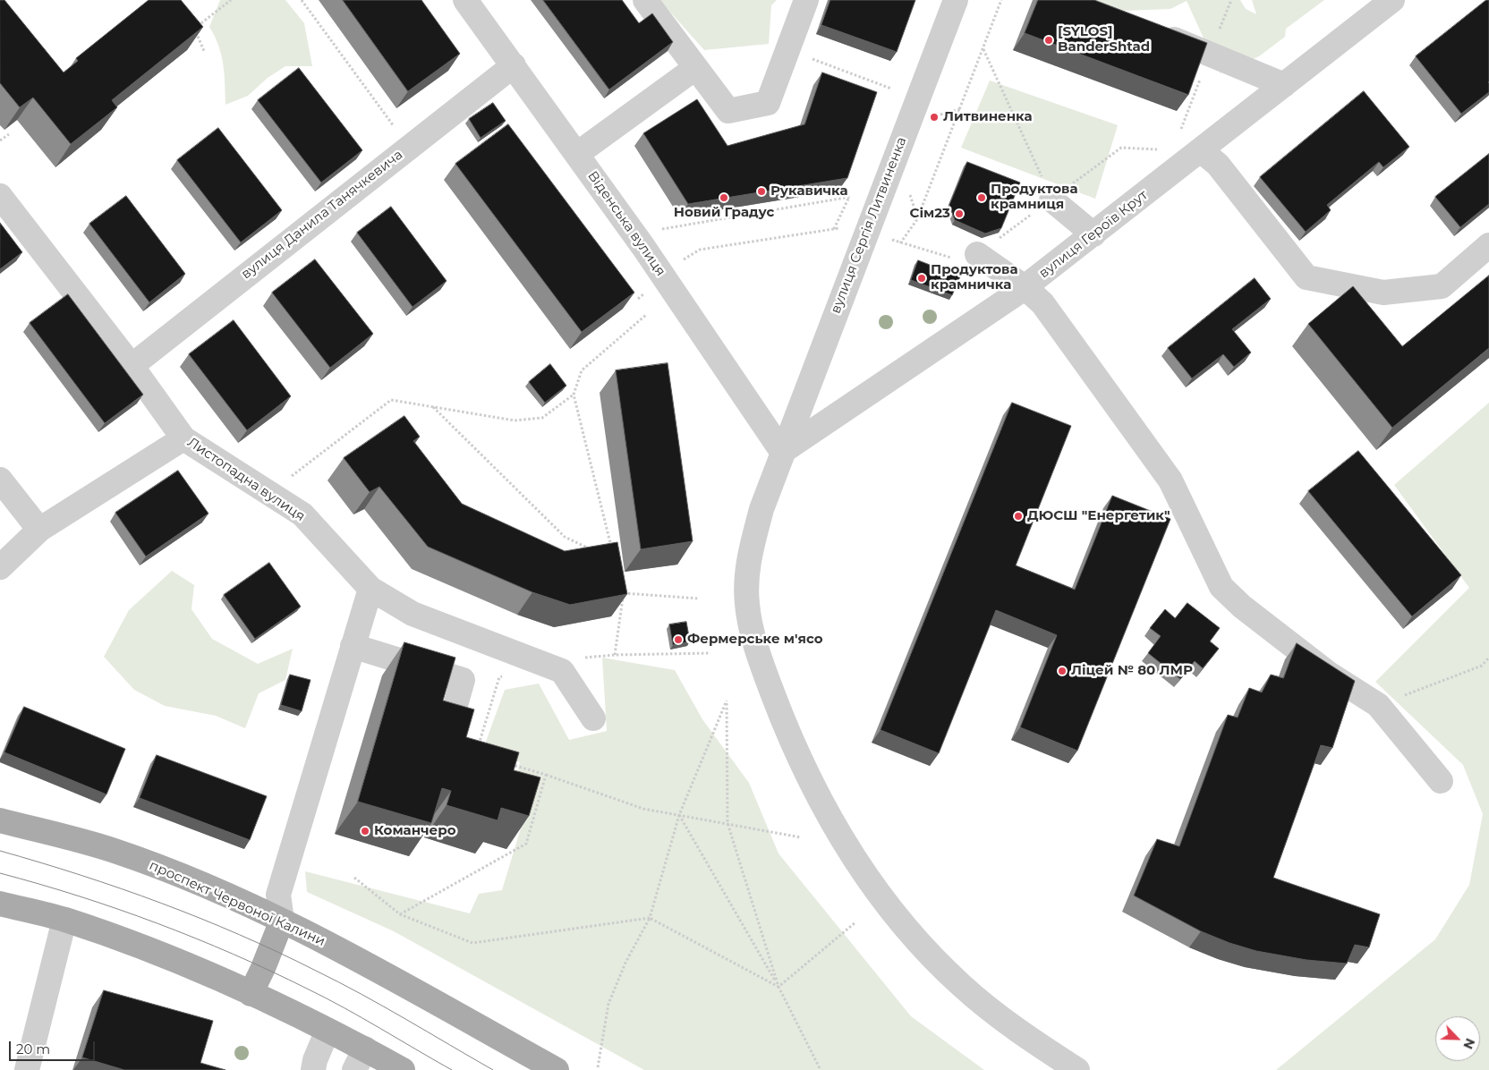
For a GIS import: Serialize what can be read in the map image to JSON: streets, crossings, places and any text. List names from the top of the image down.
{
  "streets": {
    "main road": ["проспект Червоної Калини"],
    "street": [
      "вулиця Данила Танячкевича",
      "Віденська вулиця",
      "вулиця Сергія Литвиненка",
      "вулиця Героїв Крут",
      "Листопадна вулиця"
    ]
  },
  "crossings": [
    ["вулиця Данила Танячкевича", "Віденська вулиця"],
    ["вулиця Данила Танячкевича", "Листопадна вулиця"],
    ["Віденська вулиця", "вулиця Сергія Литвиненка"],
    ["Віденська вулиця", "вулиця Героїв Крут"],
    ["вулиця Сергія Литвиненка", "вулиця Героїв Крут"]
  ],
  "places": [
    "[SYLOS] BanderShtad",
    "Литвиненка",
    "Рукавичка",
    "Новий Градус",
    "Продуктова крамниця",
    "Сім23",
    "Продуктова крамничка",
    "ДЮСШ \"Енергетик\"",
    "Фермерське м'ясо",
    "Ліцей № 80 ЛМР",
    "Команчеро"
  ],
  "scale_bar": "20 m",
  "north": "bottom right"
}
